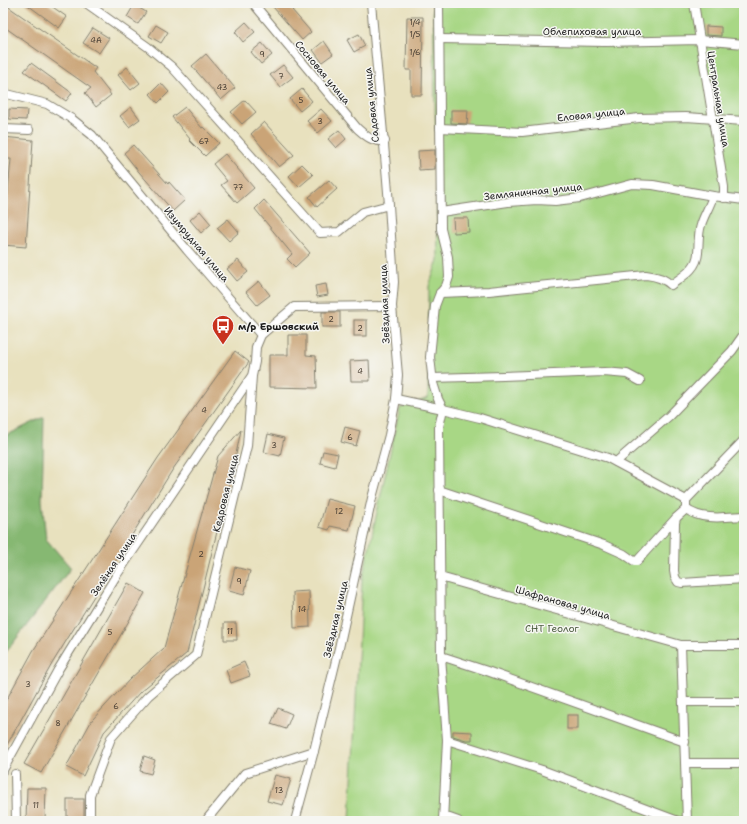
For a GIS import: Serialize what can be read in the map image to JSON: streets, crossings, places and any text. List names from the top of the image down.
{
  "streets": {
    "street": [
      "Облепиховая улица",
      "Сосновая улица",
      "Центральная улица",
      "Садовая улица",
      "Еловая улица",
      "Земляничная улица",
      "Изумрудная улица",
      "Звёздная улица",
      "Кедровая улица",
      "Зелёная улица",
      "Шафрановая улица"
    ]
  },
  "crossings": [
    ["Облепиховая улица", "Центральная улица"],
    ["Сосновая улица", "Садовая улица"],
    ["Центральная улица", "Еловая улица"],
    ["Центральная улица", "Земляничная улица"],
    ["Садовая улица", "Звёздная улица"],
    ["Изумрудная улица", "Кедровая улица"],
    ["Кедровая улица", "Зелёная улица"]
  ],
  "parks": ["СНТ Геолог"],
  "places": {
    "bus stop": ["м/р Ершовский"]
  },
  "house_numbers": [
    "1/4",
    "1/5",
    "4А",
    "1/6",
    "9",
    "7",
    "43",
    "5",
    "3",
    "67",
    "77",
    "2",
    "2",
    "4",
    "4",
    "6",
    "3",
    "12",
    "2",
    "9",
    "14",
    "11",
    "5",
    "3",
    "6",
    "8",
    "13",
    "11"
  ]
}
